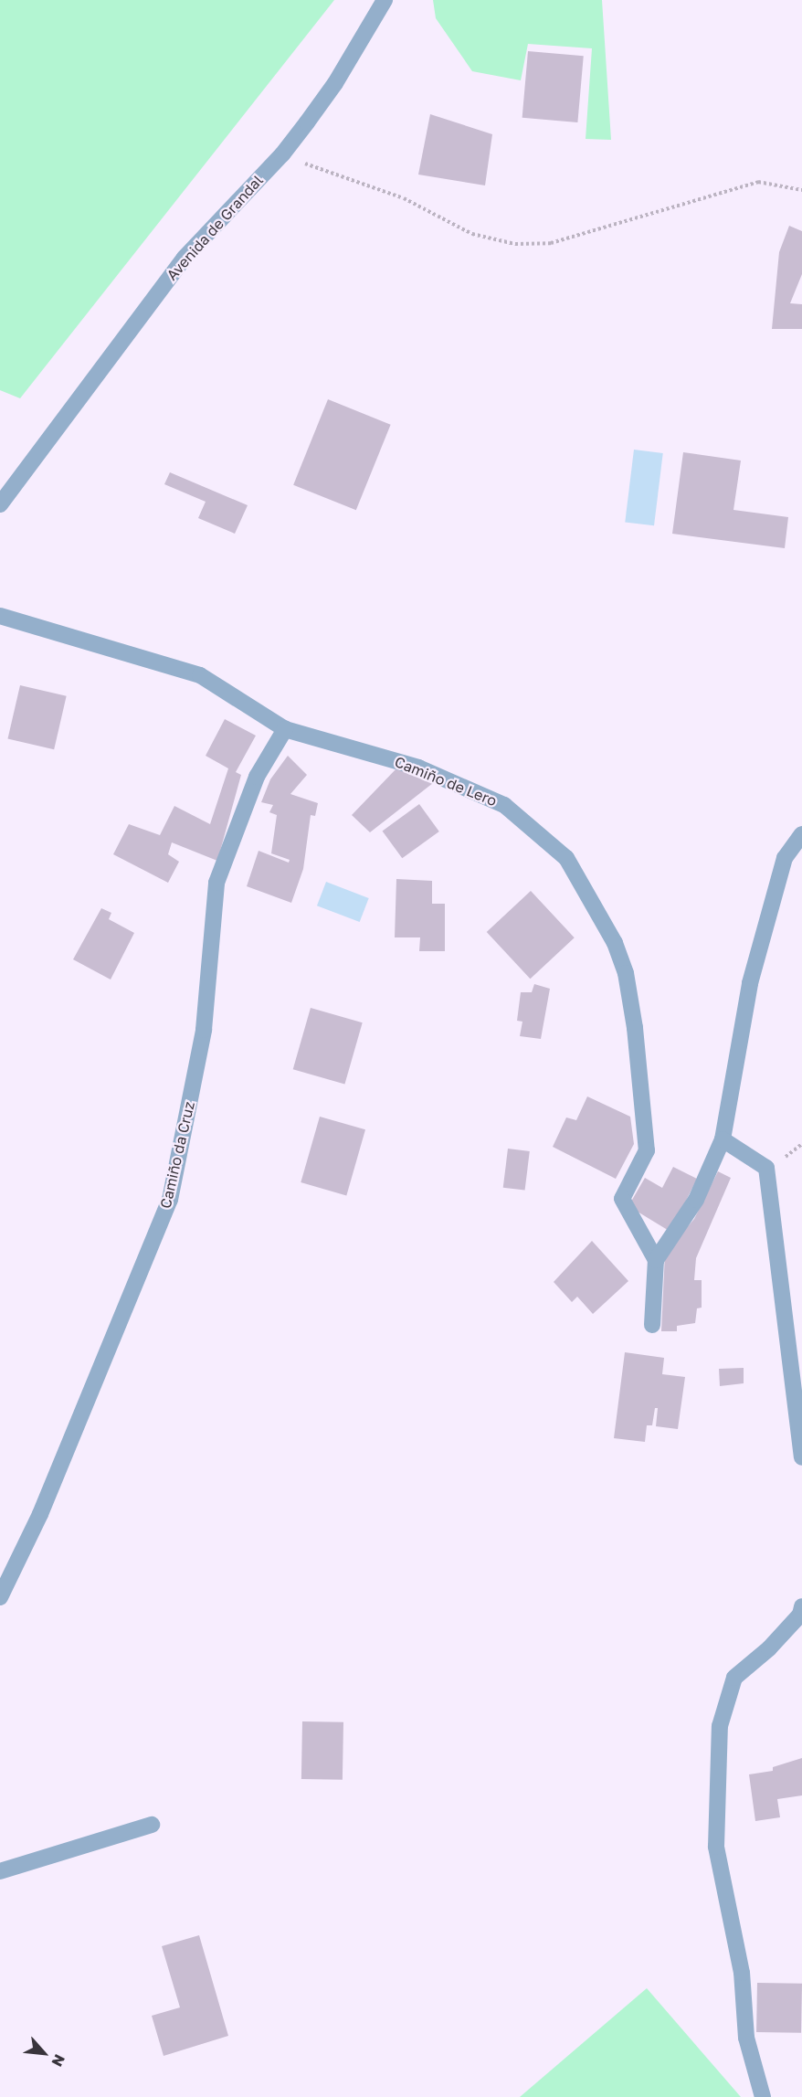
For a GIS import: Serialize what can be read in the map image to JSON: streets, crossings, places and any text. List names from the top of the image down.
{
  "streets": {
    "street": ["Avenida de Grandal", "Camiño de Lero", "Camiño da Cruz"]
  },
  "crossings": [
    ["Camiño de Lero", "Camiño da Cruz"]
  ],
  "north": "bottom right"
}
